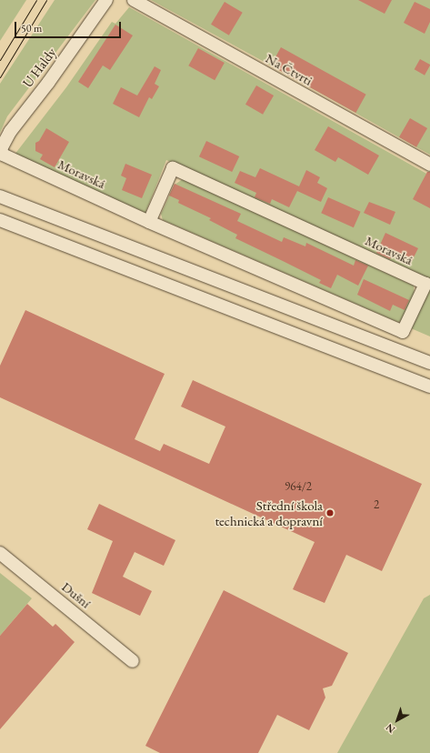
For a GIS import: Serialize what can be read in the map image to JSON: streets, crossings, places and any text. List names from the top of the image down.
{
  "streets": {
    "street": [
      "U Haldy",
      "Na Čtvrti",
      "Moravská",
      "Dušní"
    ]
  },
  "crossings": [
    ["U Haldy", "Moravská"]
  ],
  "places": ["Střední škola technická a dopravní"],
  "house_numbers": ["964/2", "2"],
  "scale_bar": "50 m",
  "north": "bottom left"
}
